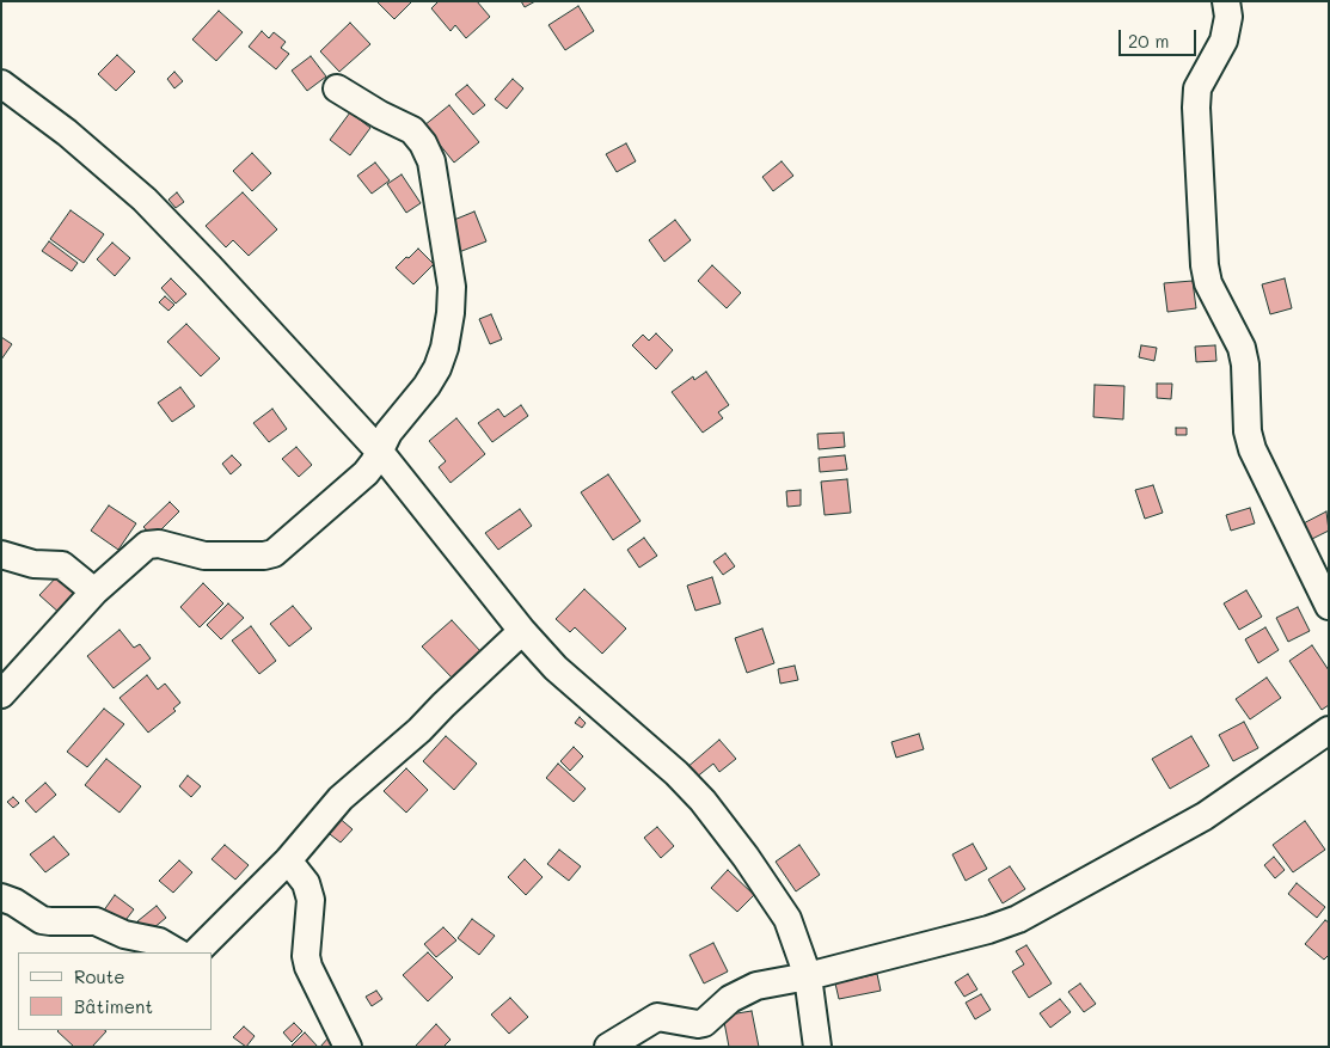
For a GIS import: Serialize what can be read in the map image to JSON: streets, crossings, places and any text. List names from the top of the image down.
{
  "legend": ["Route", "Bâtiment"],
  "scale_bar": "20 m"
}
